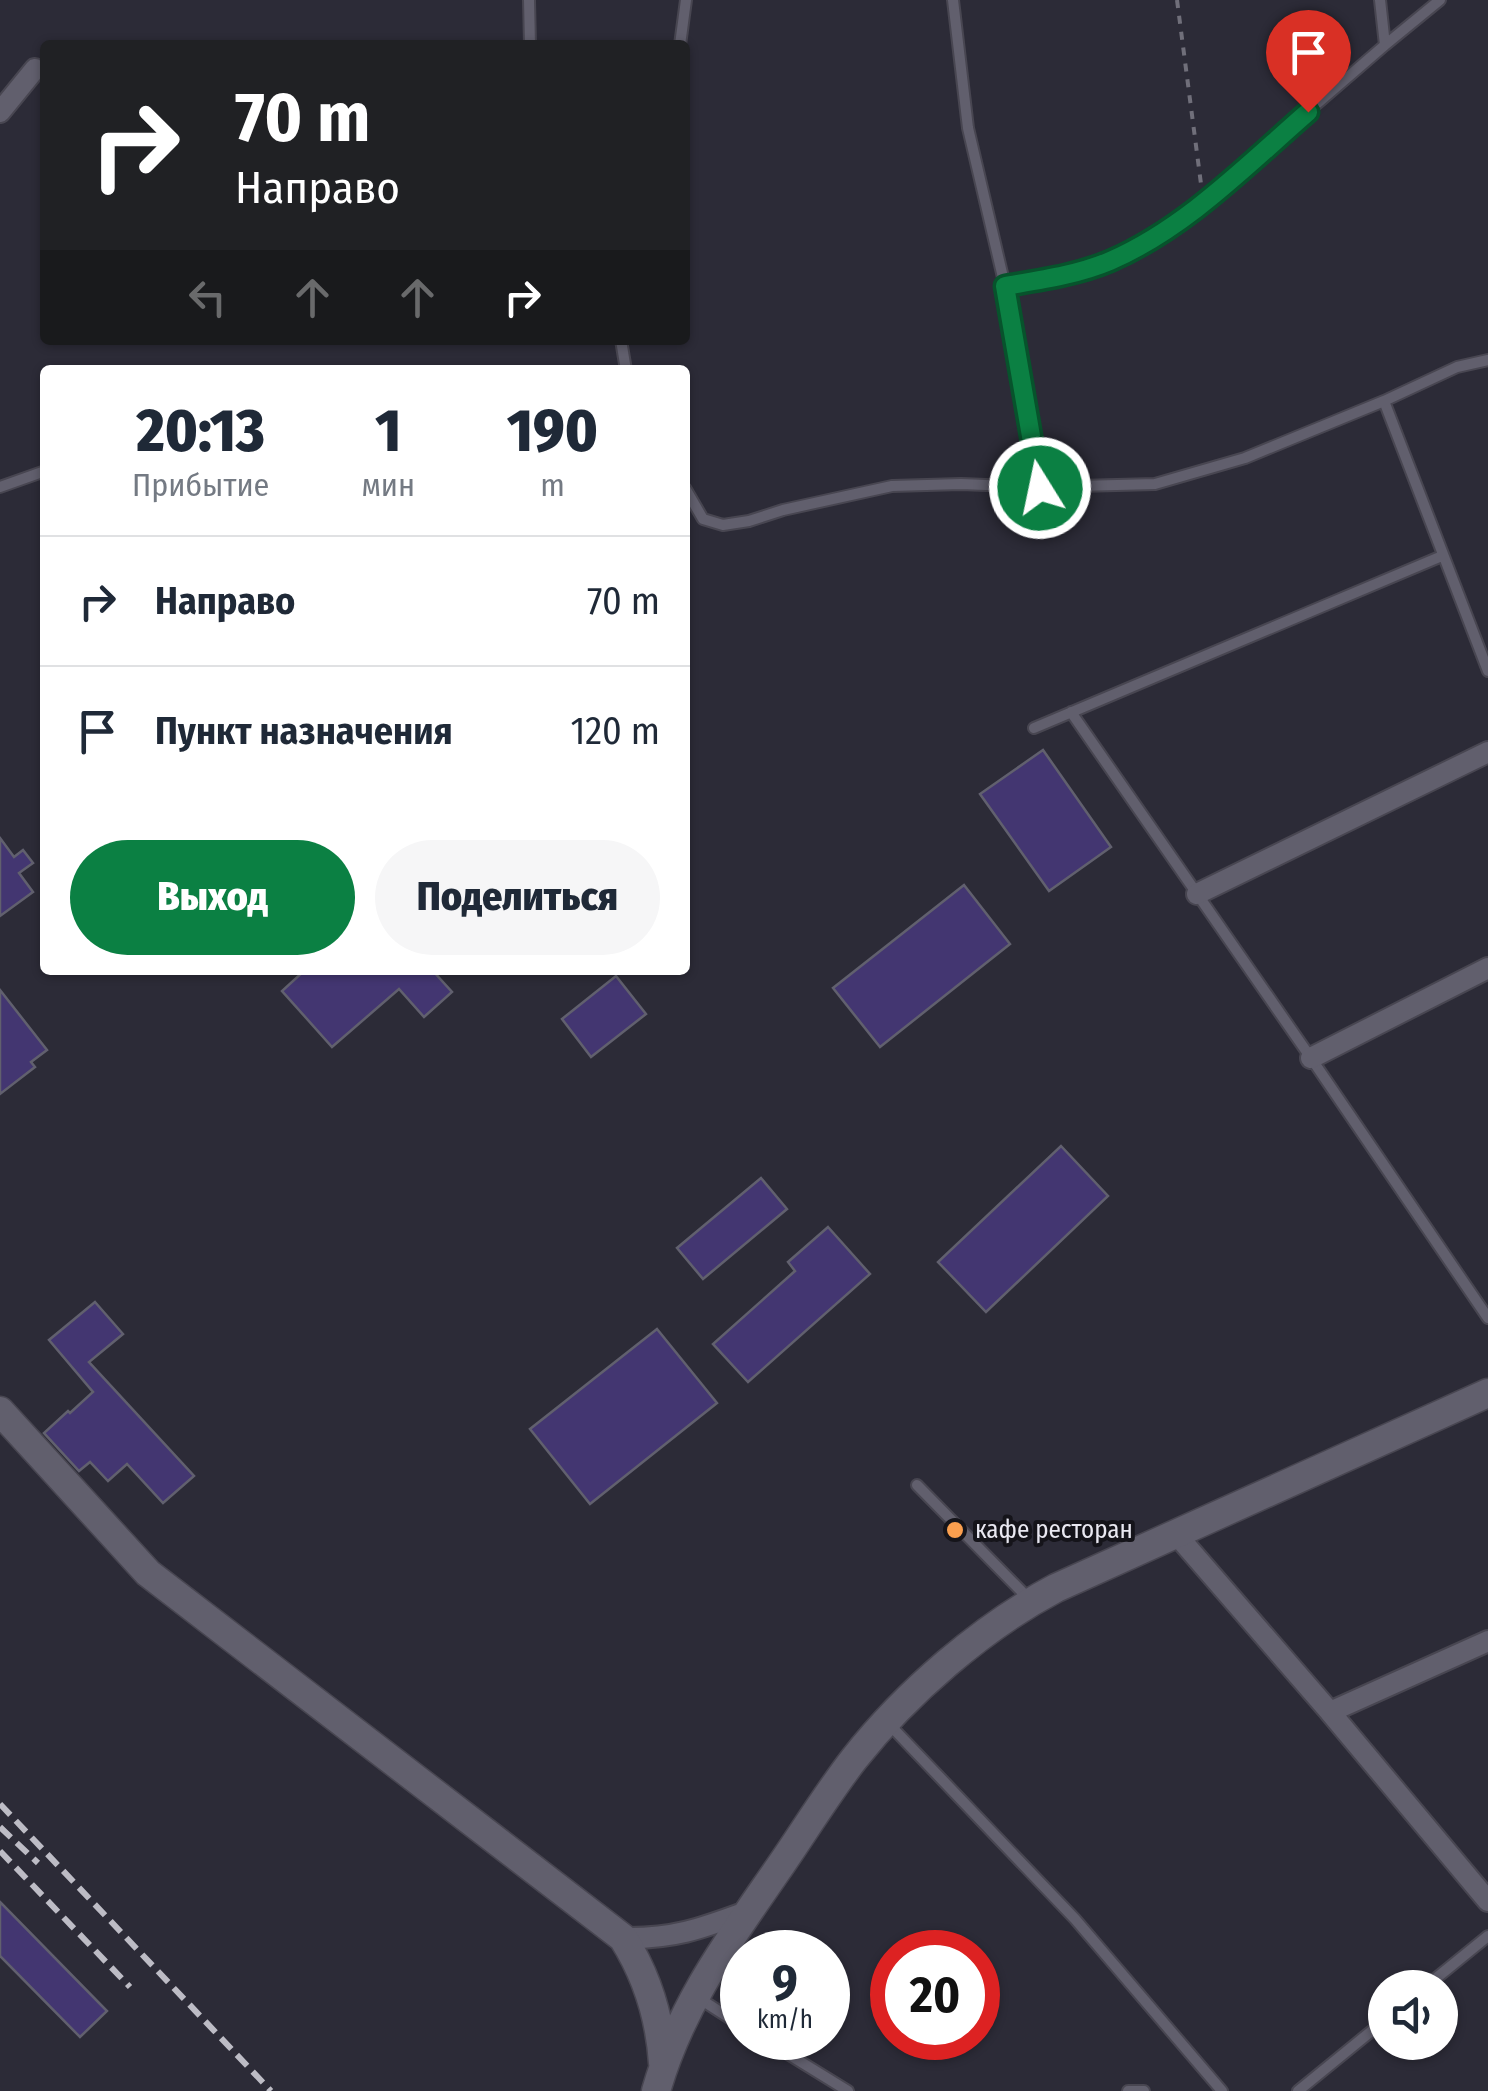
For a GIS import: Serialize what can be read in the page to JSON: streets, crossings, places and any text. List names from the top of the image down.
{
  "places": ["кафе ресторан"],
  "page": {
    "turn": ["70 m", "Направо"],
    "eta": [
      "20:13",
      "Прибытие",
      "1",
      "мин",
      "190",
      "m"
    ],
    "list": [
      {
        "name": "Направо",
        "value": "70 m"
      },
      {
        "name": "Пункт назначения",
        "value": "120 m"
      }
    ],
    "buttons": ["Выход", "Поделиться"],
    "speed": "9 km/h",
    "limit": "20"
  }
}
